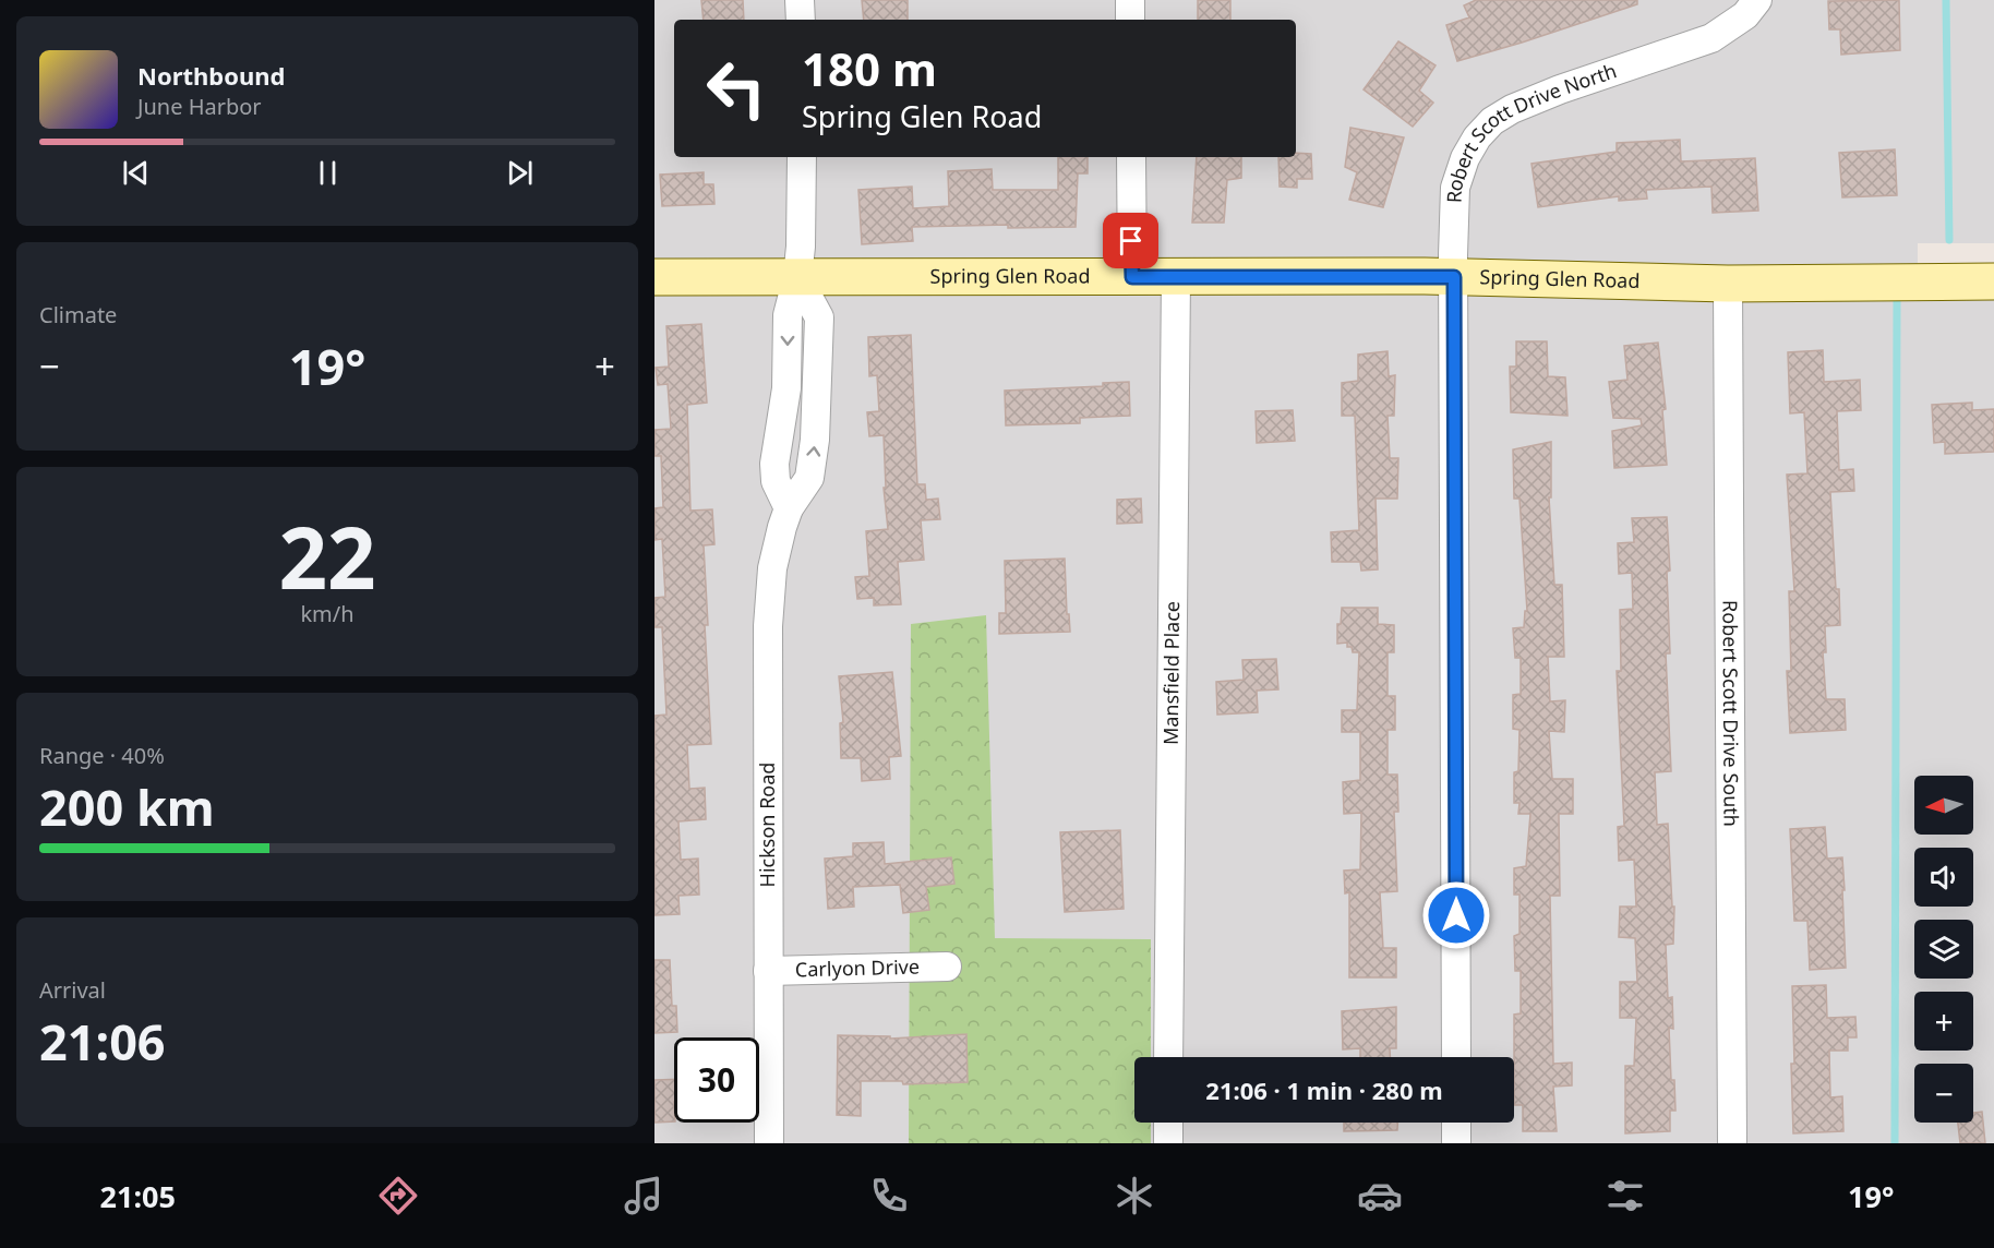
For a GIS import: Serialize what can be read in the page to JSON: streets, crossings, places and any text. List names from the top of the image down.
{
  "streets": {
    "street": [
      "Robert Scott Drive North",
      "Spring Glen Road",
      "Mansfield Place",
      "Robert Scott Drive South",
      "Hickson Road",
      "Carlyon Drive"
    ]
  },
  "crossings": [
    ["Robert Scott Drive North", "Spring Glen Road"],
    ["Spring Glen Road", "Mansfield Place"],
    ["Spring Glen Road", "Robert Scott Drive South"],
    ["Spring Glen Road", "Hickson Road"],
    ["Hickson Road", "Carlyon Drive"]
  ],
  "north": "left",
  "page": {
    "turn": ["180 m", "Spring Glen Road"],
    "song": ["Northbound", "June Harbor"],
    "tile": [
      "Climate",
      ["22", "km/h"],
      ["Range · 40%", "200 km"],
      ["Arrival", "21:06"]
    ],
    "heat": ["−", "19°", "+"],
    "map_buttons": ["+", "−"],
    "limit": "30",
    "trip": "21:06 · 1 min · 280 m",
    "tabs": ["21:05", "19°"]
  }
}
